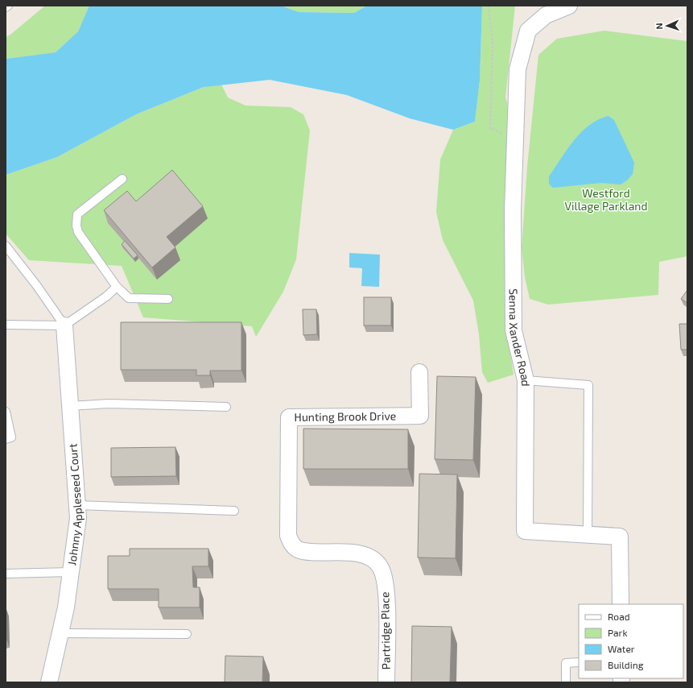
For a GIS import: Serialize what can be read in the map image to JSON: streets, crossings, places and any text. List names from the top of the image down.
{
  "streets": {
    "street": [
      "Senna Xander Road",
      "Hunting Brook Drive",
      "Johnny Appleseed Court",
      "Partridge Place"
    ]
  },
  "crossings": [
    ["Hunting Brook Drive", "Partridge Place"]
  ],
  "parks": ["Westford Village Parkland"],
  "legend": [
    "Road",
    "Park",
    "Water",
    "Building"
  ],
  "north": "left"
}
